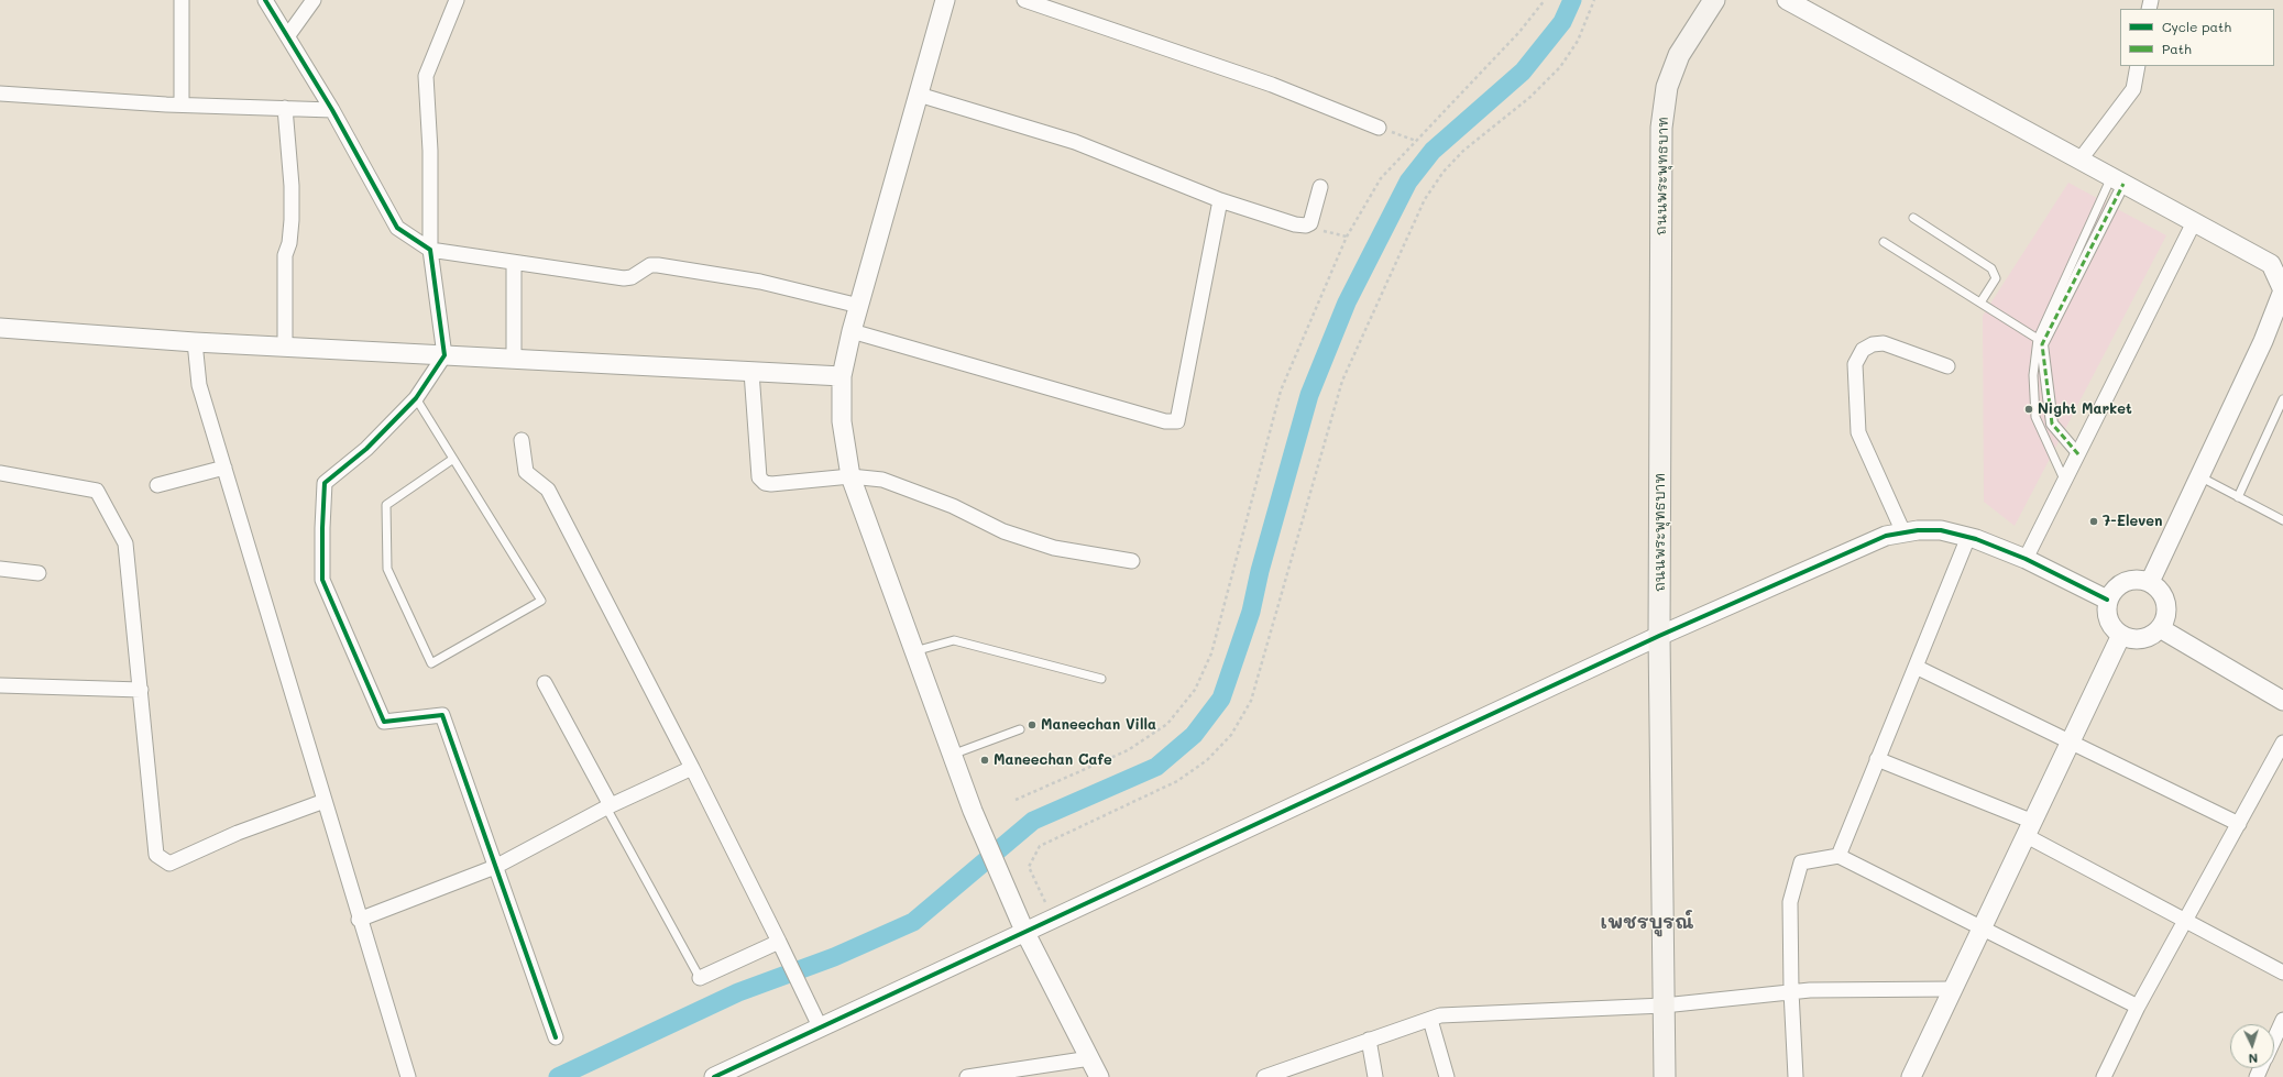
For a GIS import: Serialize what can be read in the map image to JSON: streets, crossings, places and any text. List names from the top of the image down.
{
  "streets": {
    "main road": ["ถนนพระพุทธบาท"]
  },
  "districts": ["เพชรบูรณ์"],
  "places": [
    "Night Market",
    "7-Eleven",
    "Maneechan Villa",
    "Maneechan Cafe"
  ],
  "legend": ["Cycle path", "Path"],
  "north": "bottom"
}
